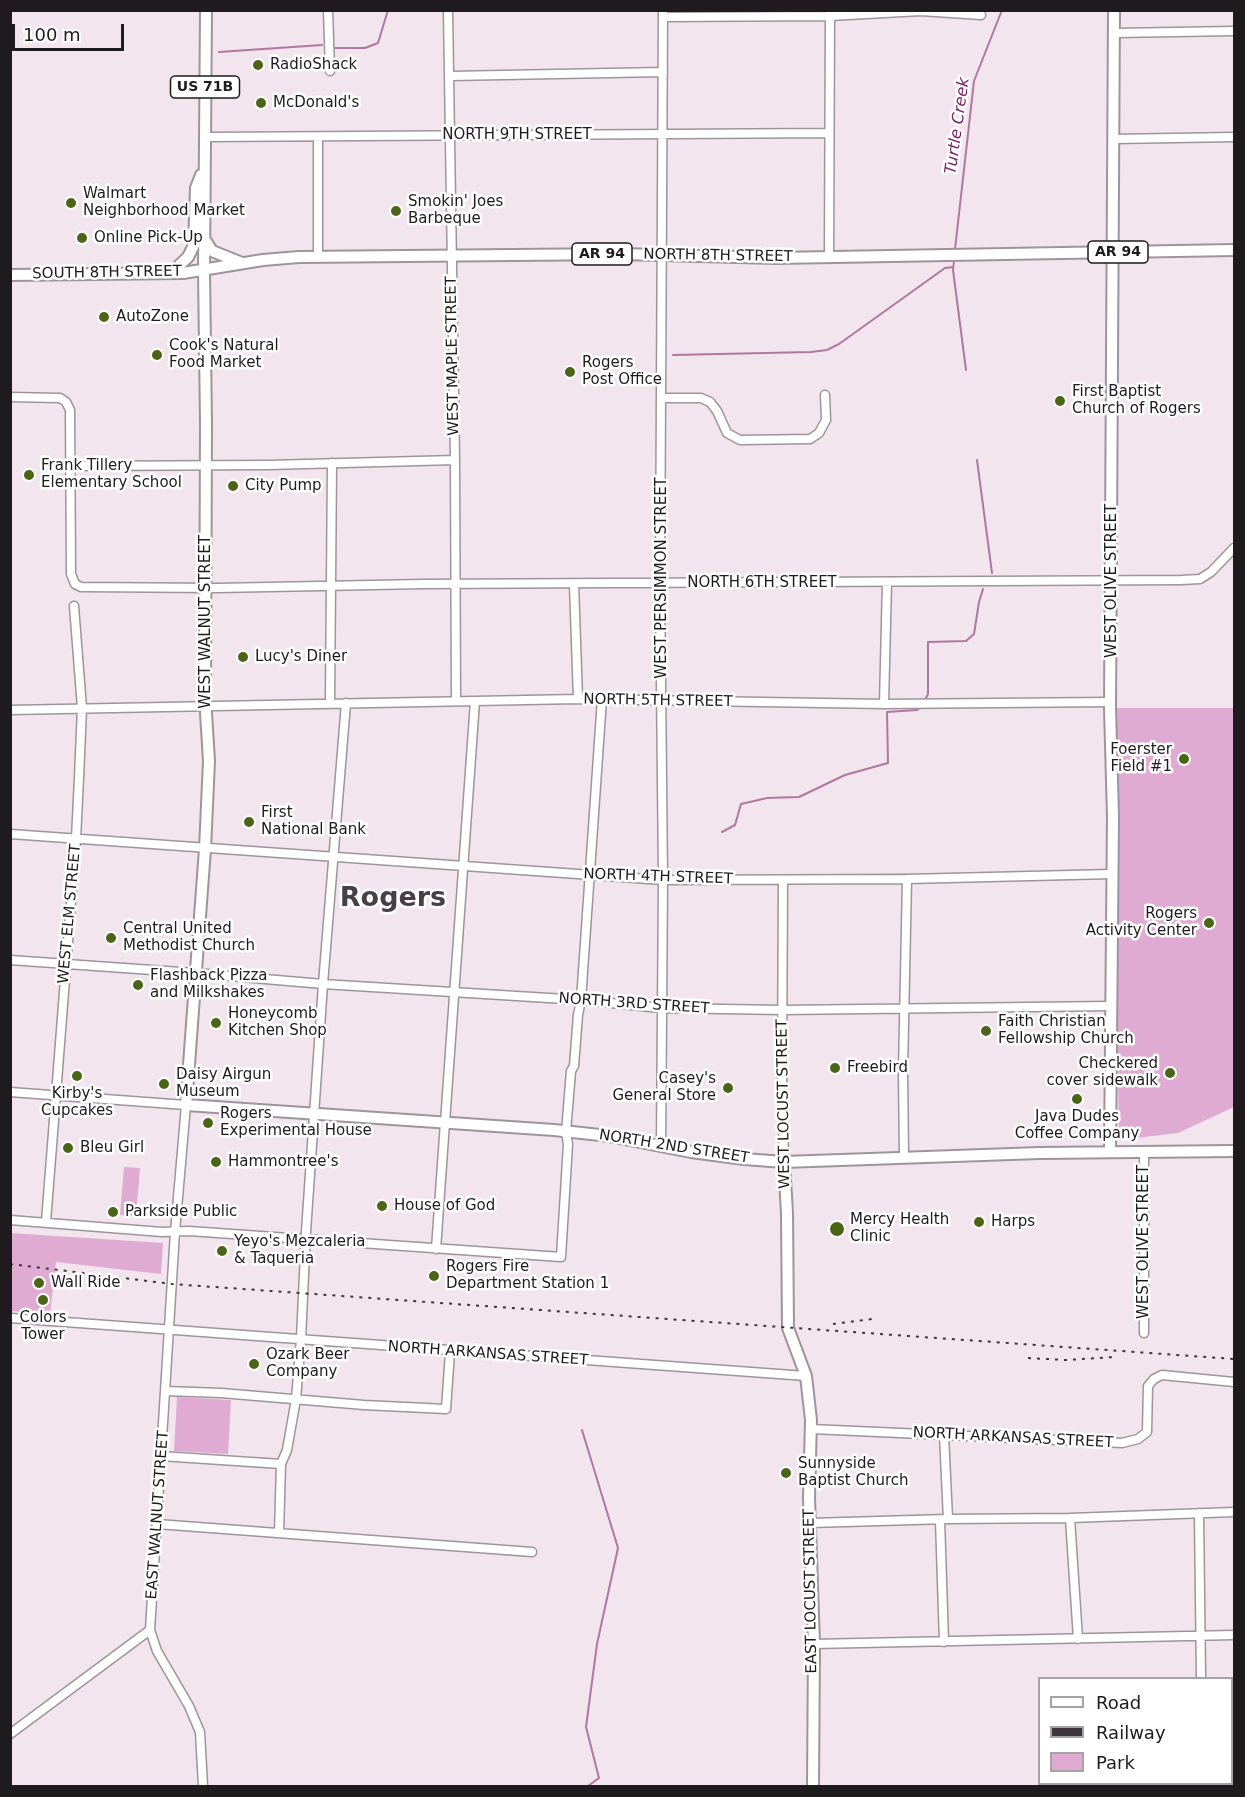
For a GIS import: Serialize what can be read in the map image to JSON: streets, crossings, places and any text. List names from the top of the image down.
{
  "streets": {
    "main road": [
      "US 71B",
      "AR 94",
      "NORTH 8TH STREET",
      "SOUTH 8TH STREET",
      "WEST OLIVE STREET",
      "WEST WALNUT STREET",
      "WEST LOCUST STREET",
      "NORTH 2ND STREET",
      "EAST LOCUST STREET"
    ],
    "street": [
      "NORTH 9TH STREET",
      "WEST MAPLE STREET",
      "WEST PERSIMMON STREET",
      "NORTH 6TH STREET",
      "NORTH 5TH STREET",
      "NORTH 4TH STREET",
      "WEST ELM STREET",
      "NORTH 3RD STREET",
      "NORTH ARKANSAS STREET",
      "EAST WALNUT STREET"
    ]
  },
  "crossings": [
    ["US 71B", "SOUTH 8TH STREET"],
    ["US 71B", "WEST WALNUT STREET"],
    ["NORTH 9TH STREET", "WEST MAPLE STREET"],
    ["NORTH 9TH STREET", "WEST PERSIMMON STREET"],
    ["NORTH 9TH STREET", "WEST WALNUT STREET"],
    ["NORTH 8TH STREET", "SOUTH 8TH STREET"],
    ["NORTH 8TH STREET", "WEST MAPLE STREET"],
    ["NORTH 8TH STREET", "WEST PERSIMMON STREET"],
    ["NORTH 8TH STREET", "WEST OLIVE STREET"],
    ["NORTH 8TH STREET", "WEST WALNUT STREET"],
    ["SOUTH 8TH STREET", "WEST WALNUT STREET"],
    ["WEST MAPLE STREET", "NORTH 6TH STREET"],
    ["WEST MAPLE STREET", "NORTH 5TH STREET"],
    ["WEST PERSIMMON STREET", "NORTH 6TH STREET"],
    ["WEST PERSIMMON STREET", "NORTH 5TH STREET"],
    ["WEST PERSIMMON STREET", "NORTH 4TH STREET"],
    ["WEST PERSIMMON STREET", "NORTH 3RD STREET"],
    ["WEST PERSIMMON STREET", "NORTH 2ND STREET"],
    ["WEST OLIVE STREET", "NORTH 6TH STREET"],
    ["WEST OLIVE STREET", "NORTH 5TH STREET"],
    ["WEST OLIVE STREET", "NORTH 4TH STREET"],
    ["WEST OLIVE STREET", "NORTH 3RD STREET"],
    ["WEST OLIVE STREET", "NORTH 2ND STREET"],
    ["NORTH 6TH STREET", "WEST WALNUT STREET"],
    ["WEST WALNUT STREET", "NORTH 5TH STREET"],
    ["WEST WALNUT STREET", "NORTH 4TH STREET"],
    ["WEST WALNUT STREET", "NORTH 3RD STREET"],
    ["WEST WALNUT STREET", "NORTH 2ND STREET"],
    ["WEST WALNUT STREET", "EAST WALNUT STREET"],
    ["NORTH 5TH STREET", "WEST ELM STREET"],
    ["NORTH 4TH STREET", "WEST ELM STREET"],
    ["NORTH 4TH STREET", "WEST LOCUST STREET"],
    ["WEST ELM STREET", "NORTH 3RD STREET"],
    ["NORTH 3RD STREET", "WEST LOCUST STREET"],
    ["WEST LOCUST STREET", "NORTH 2ND STREET"],
    ["WEST LOCUST STREET", "EAST LOCUST STREET"],
    ["NORTH ARKANSAS STREET", "EAST WALNUT STREET"],
    ["NORTH ARKANSAS STREET", "EAST LOCUST STREET"]
  ],
  "districts": ["Rogers"],
  "water": ["Turtle Creek"],
  "places": [
    "RadioShack",
    "McDonald's",
    "Walmart Neighborhood Market",
    "Smokin' Joes Barbeque",
    "Online Pick-Up",
    "AutoZone",
    "Cook's Natural Food Market",
    "Rogers Post Office",
    "First Baptist Church of Rogers",
    "Frank Tillery Elementary School",
    "City Pump",
    "Lucy's Diner",
    "Foerster Field #1",
    "First National Bank",
    "Rogers Activity Center",
    "Central United Methodist Church",
    "Flashback Pizza and Milkshakes",
    "Honeycomb Kitchen Shop",
    "Faith Christian Fellowship Church",
    "Freebird",
    "Checkered cover sidewalk",
    "Kirby's Cupcakes",
    "Daisy Airgun Museum",
    "Casey's General Store",
    "Java Dudes Coffee Company",
    "Rogers Experimental House",
    "Bleu Girl",
    "Hammontree's",
    "House of God",
    "Parkside Public",
    "Harps",
    "Mercy Health Clinic",
    "Yeyo's Mezcaleria & Taqueria",
    "Rogers Fire Department Station 1",
    "Wall Ride",
    "Colors Tower",
    "Ozark Beer Company",
    "Sunnyside Baptist Church"
  ],
  "legend": ["Road", "Railway", "Park"],
  "scale_bar": "100 m"
}
